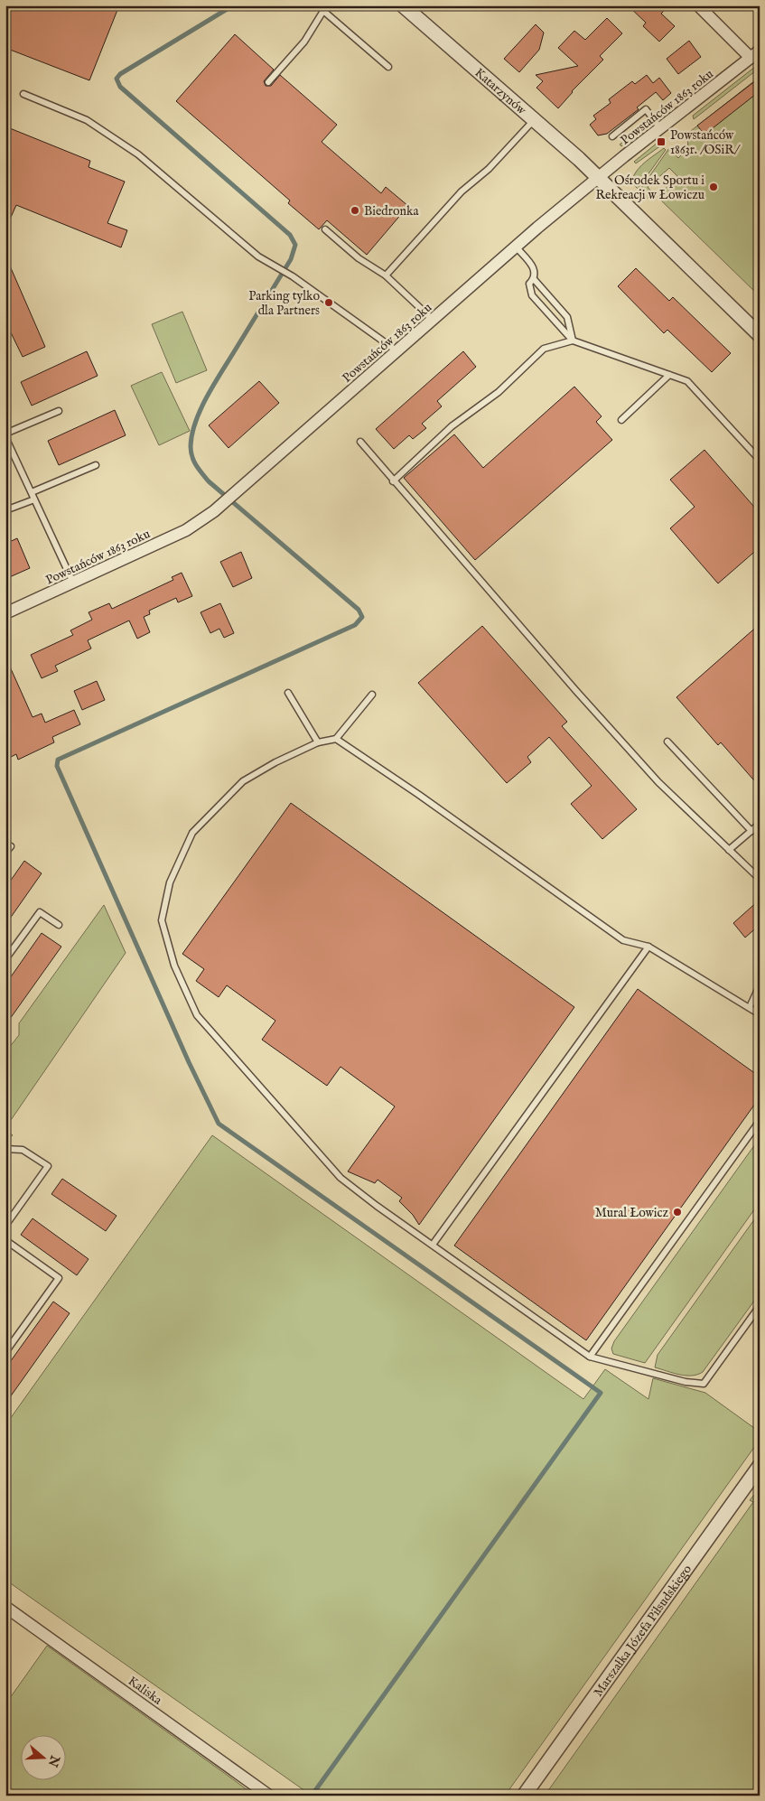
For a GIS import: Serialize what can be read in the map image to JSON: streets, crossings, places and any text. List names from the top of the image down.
{
  "streets": {
    "street": [
      "Katarzynów",
      "Powstańców 1863 roku",
      "Marszałka Józefa Piłsudskiego",
      "Kaliska"
    ]
  },
  "crossings": [
    ["Katarzynów", "Powstańców 1863 roku"]
  ],
  "places": {
    "transit": ["Powstańców 1863r. /OSiR/"],
    "other": [
      "Ośrodek Sportu i Rekreacji w Łowiczu",
      "Biedronka",
      "Parking tylko dla Partners",
      "Mural Łowicz"
    ]
  },
  "north": "right"
}
